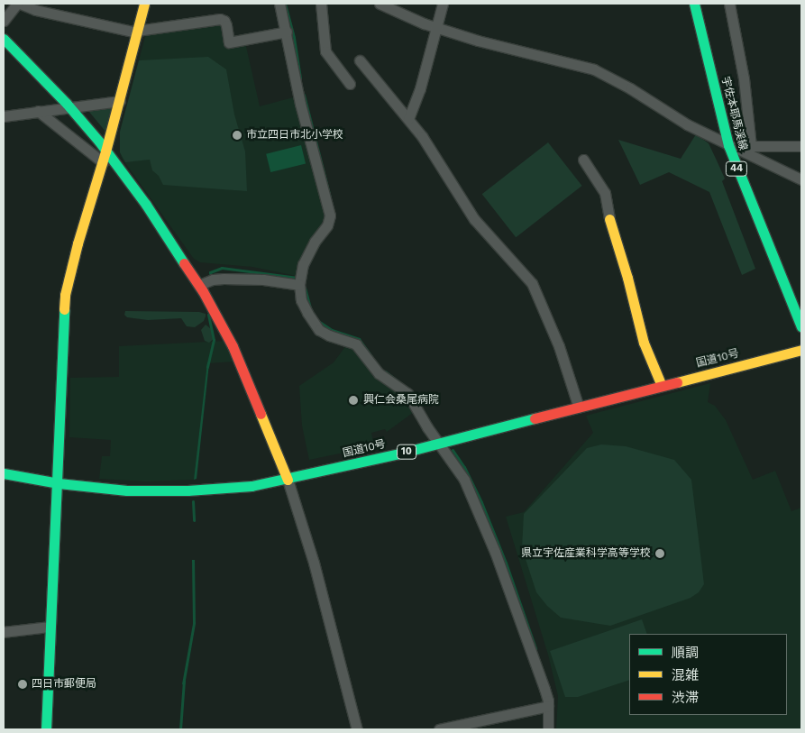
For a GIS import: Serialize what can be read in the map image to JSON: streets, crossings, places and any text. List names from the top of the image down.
{
  "streets": {
    "main road": [
      "宇佐本耶馬渓線",
      "44",
      "国道10号",
      "10"
    ]
  },
  "places": [
    "市立四日市北小学校",
    "興仁会桑尾病院",
    "県立宇佐産業科学高等学校",
    "四日市郵便局"
  ],
  "legend": ["順調", "混雑", "渋滞"]
}
